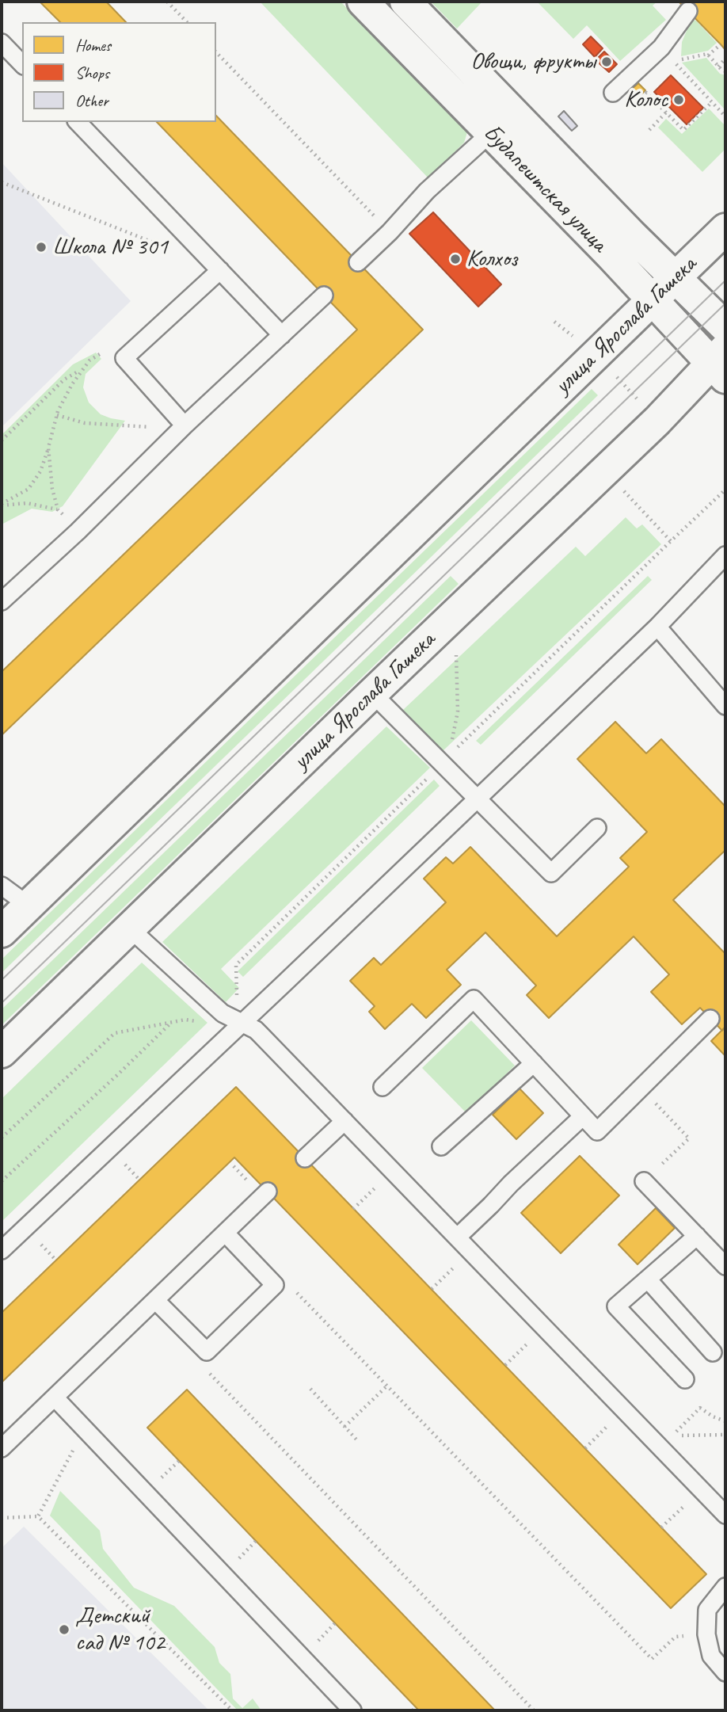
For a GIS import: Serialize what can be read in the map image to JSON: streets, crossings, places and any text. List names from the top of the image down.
{
  "streets": {
    "street": ["Будапештская улица", "улица Ярослава Гашека"]
  },
  "crossings": [
    ["Будапештская улица", "улица Ярослава Гашека"]
  ],
  "places": [
    "Овощи, фрукты",
    "Колос",
    "Школа № 301",
    "Колхоз",
    "Детский сад № 102"
  ],
  "legend": ["Homes", "Shops", "Other"]
}
